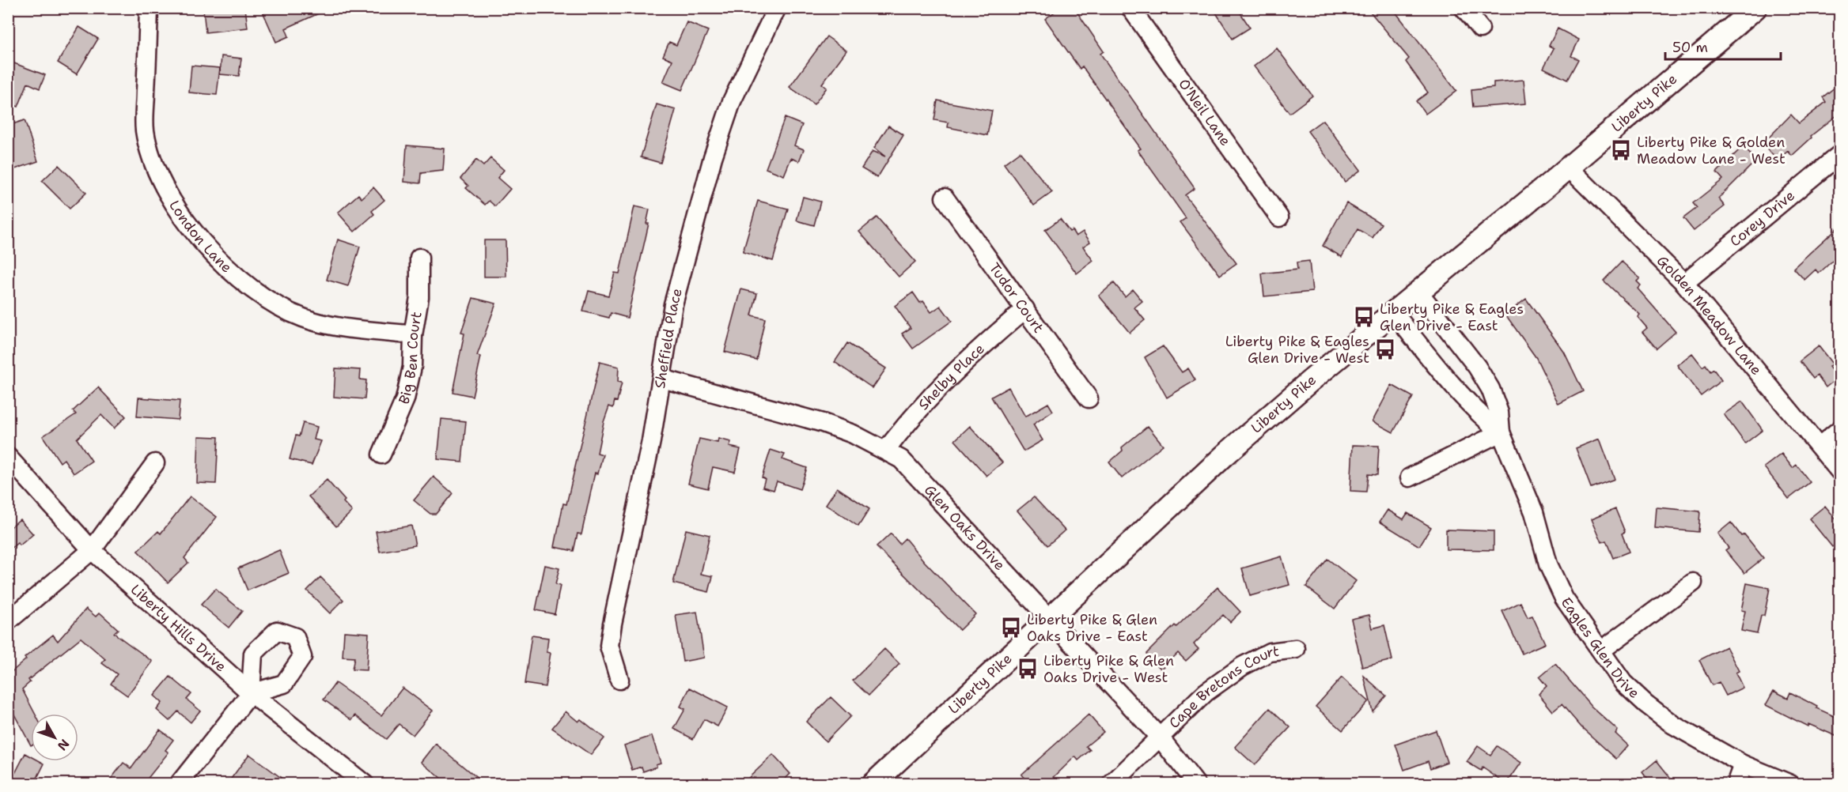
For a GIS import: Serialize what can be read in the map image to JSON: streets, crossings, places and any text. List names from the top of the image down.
{
  "streets": {
    "street": [
      "Liberty Pike",
      "O'Neil Lane",
      "Corey Drive",
      "London Lane",
      "Tudor Court",
      "Golden Meadow Lane",
      "Sheffield Place",
      "Big Ben Court",
      "Shelby Place",
      "Glen Oaks Drive",
      "Liberty Hills Drive",
      "Eagles Glen Drive",
      "Cape Bretons Court"
    ]
  },
  "crossings": [
    ["Liberty Pike", "Golden Meadow Lane"],
    ["Liberty Pike", "Glen Oaks Drive"],
    ["Liberty Pike", "Eagles Glen Drive"],
    ["Corey Drive", "Golden Meadow Lane"],
    ["London Lane", "Big Ben Court"],
    ["Tudor Court", "Shelby Place"],
    ["Sheffield Place", "Glen Oaks Drive"],
    ["Shelby Place", "Glen Oaks Drive"],
    ["Glen Oaks Drive", "Cape Bretons Court"]
  ],
  "places": {
    "bus stop": [
      "Liberty Pike & Golden Meadow Lane - West",
      "Liberty Pike & Eagles Glen Drive - East",
      "Liberty Pike & Eagles Glen Drive - West",
      "Liberty Pike & Glen Oaks Drive - East",
      "Liberty Pike & Glen Oaks Drive - West"
    ]
  },
  "scale_bar": "50 m",
  "north": "bottom right"
}
